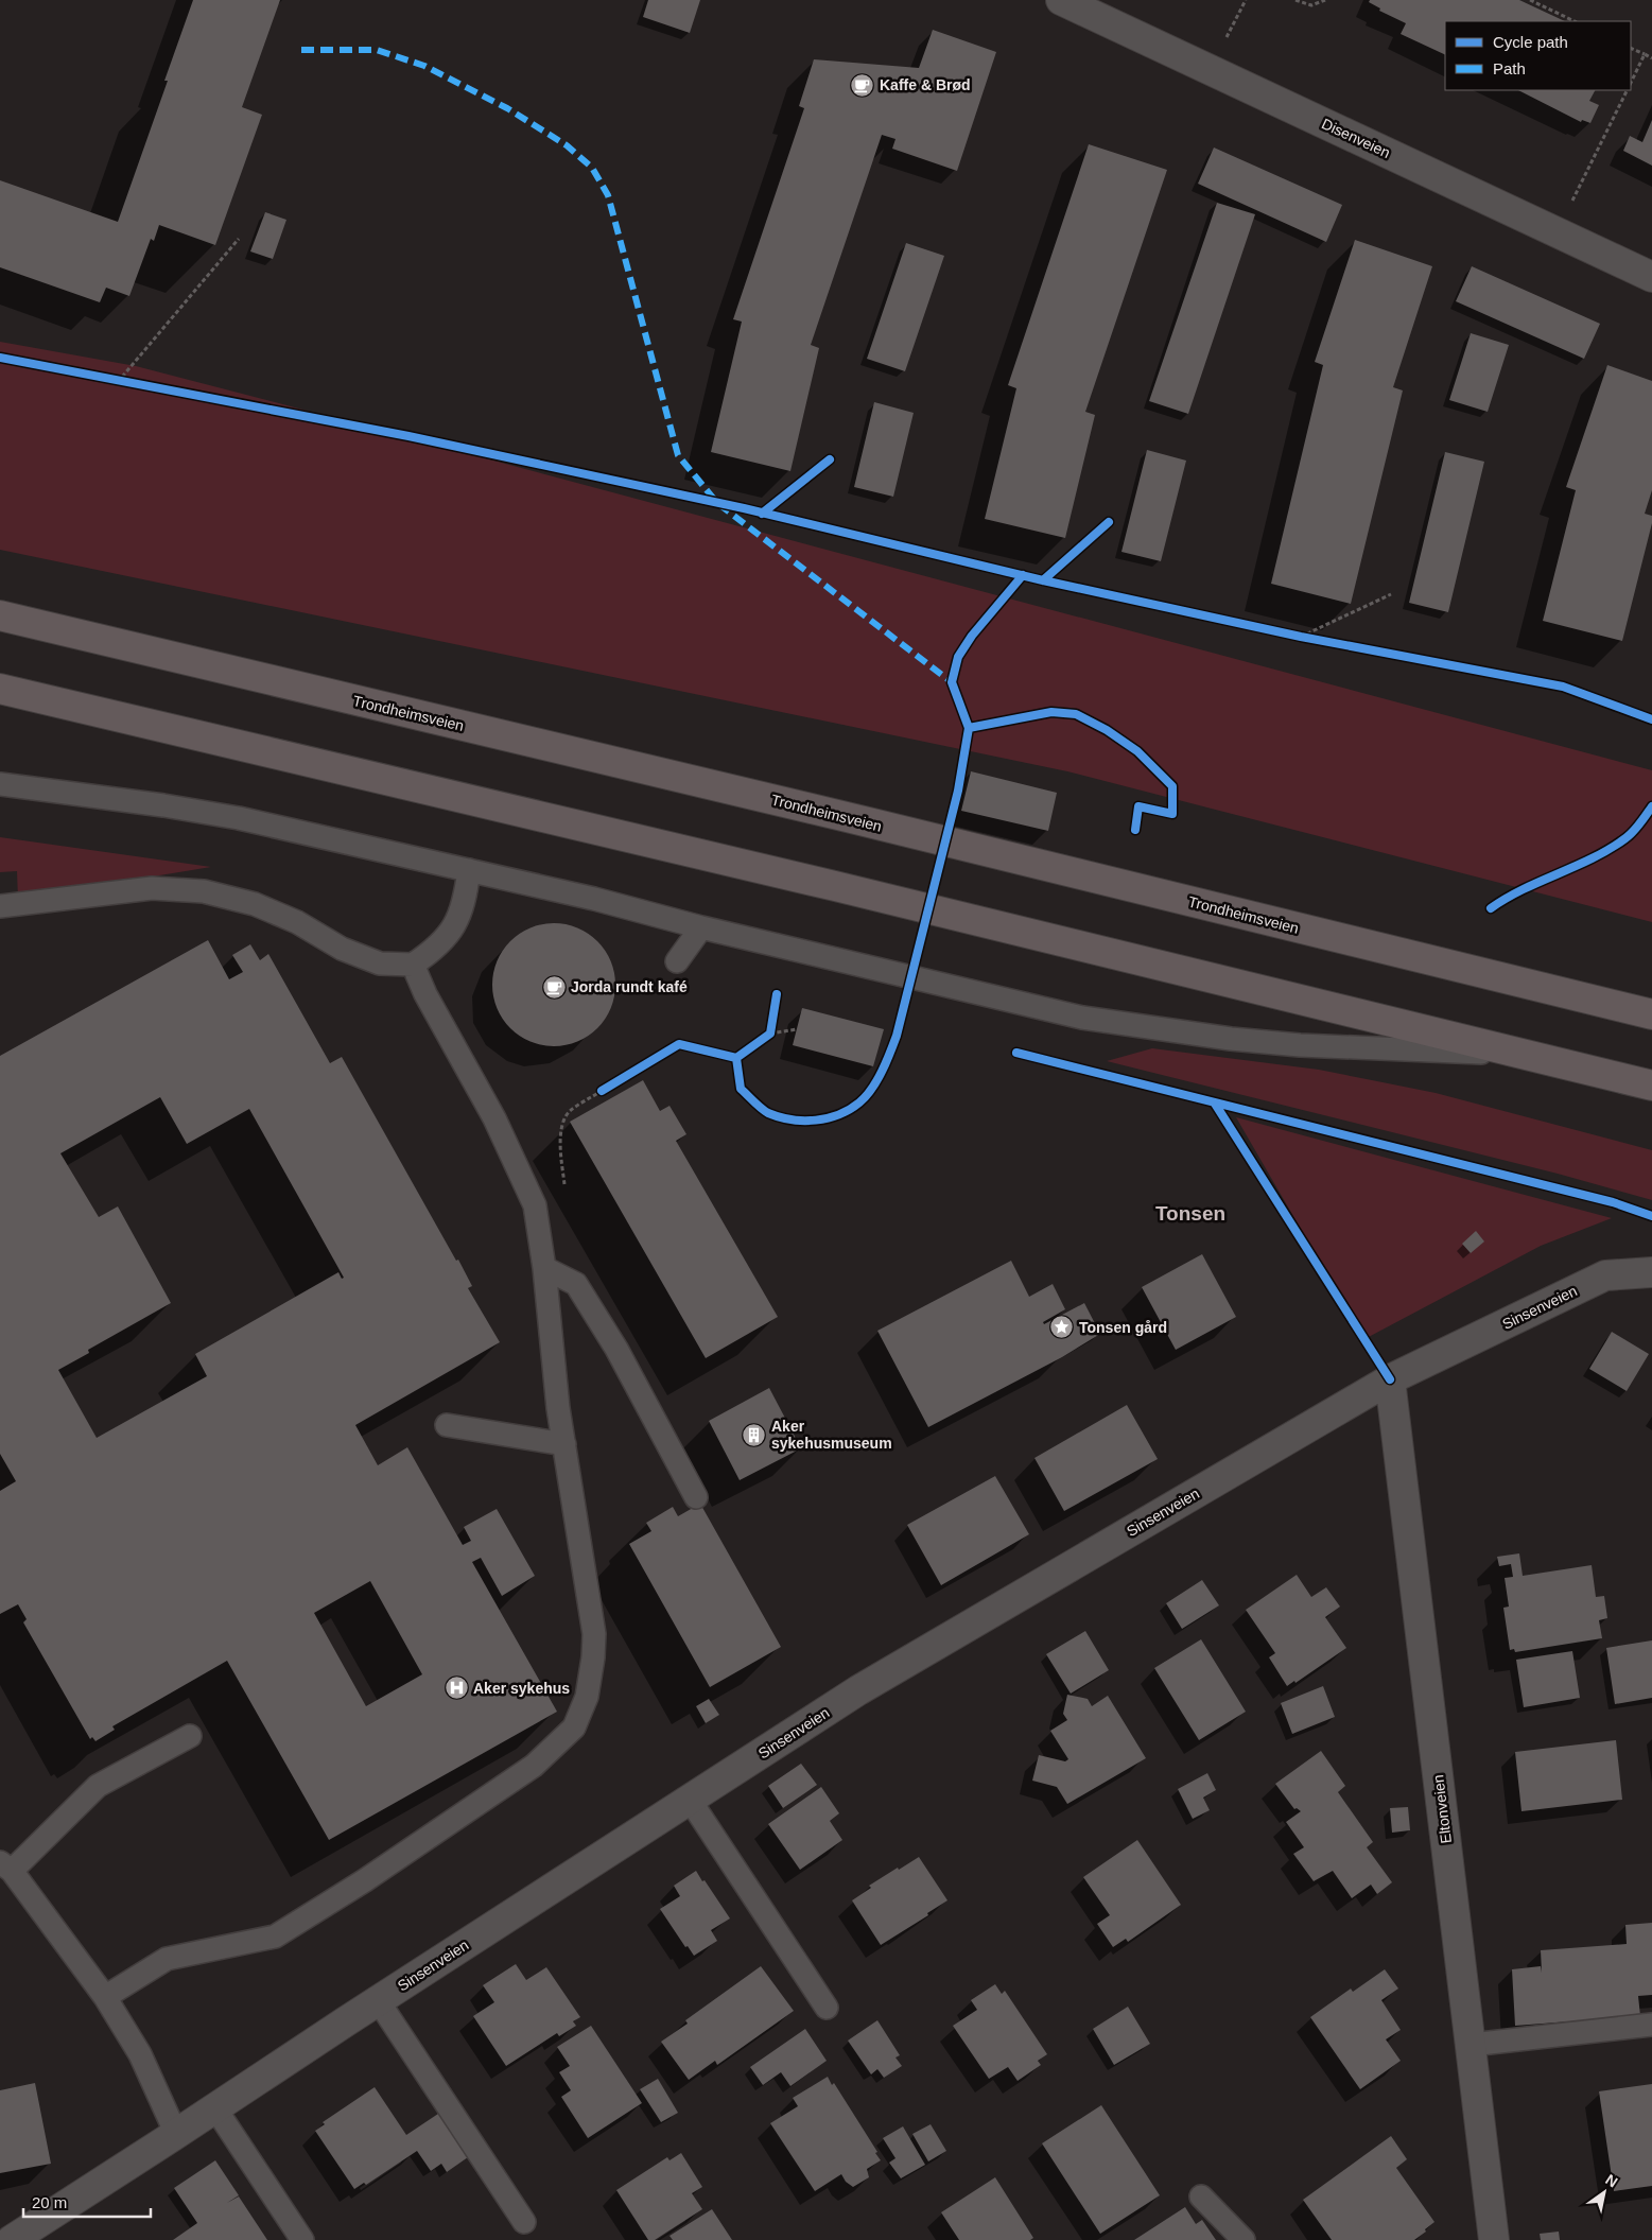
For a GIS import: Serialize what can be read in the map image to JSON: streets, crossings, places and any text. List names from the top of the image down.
{
  "streets": {
    "highway": ["Trondheimsveien"],
    "street": ["Disenveien", "Sinsenveien", "Eltonveien"]
  },
  "crossings": [
    ["Sinsenveien", "Eltonveien"]
  ],
  "districts": ["Tonsen"],
  "places": {
    "cafe": ["Kaffe & Brød", "Jorda rundt kafé"],
    "place": ["Tonsen gård"],
    "building": ["Aker sykehusmuseum"],
    "hospital": ["Aker sykehus"]
  },
  "legend": ["Cycle path", "Path"],
  "scale_bar": "20 m",
  "north": "top right"
}
